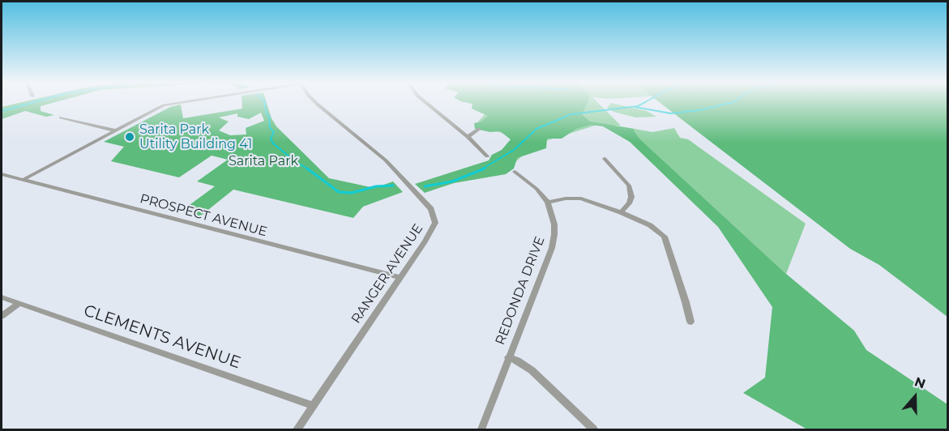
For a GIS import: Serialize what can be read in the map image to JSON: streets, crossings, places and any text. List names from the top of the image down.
{
  "streets": {
    "street": [
      "PROSPECT AVENUE",
      "RANGER AVENUE",
      "REDONDA DRIVE",
      "CLEMENTS AVENUE"
    ]
  },
  "crossings": [
    ["PROSPECT AVENUE", "RANGER AVENUE"],
    ["RANGER AVENUE", "CLEMENTS AVENUE"]
  ],
  "parks": ["Sarita Park"],
  "places": ["Sarita Park Utility Building 41"],
  "north": "top"
}
